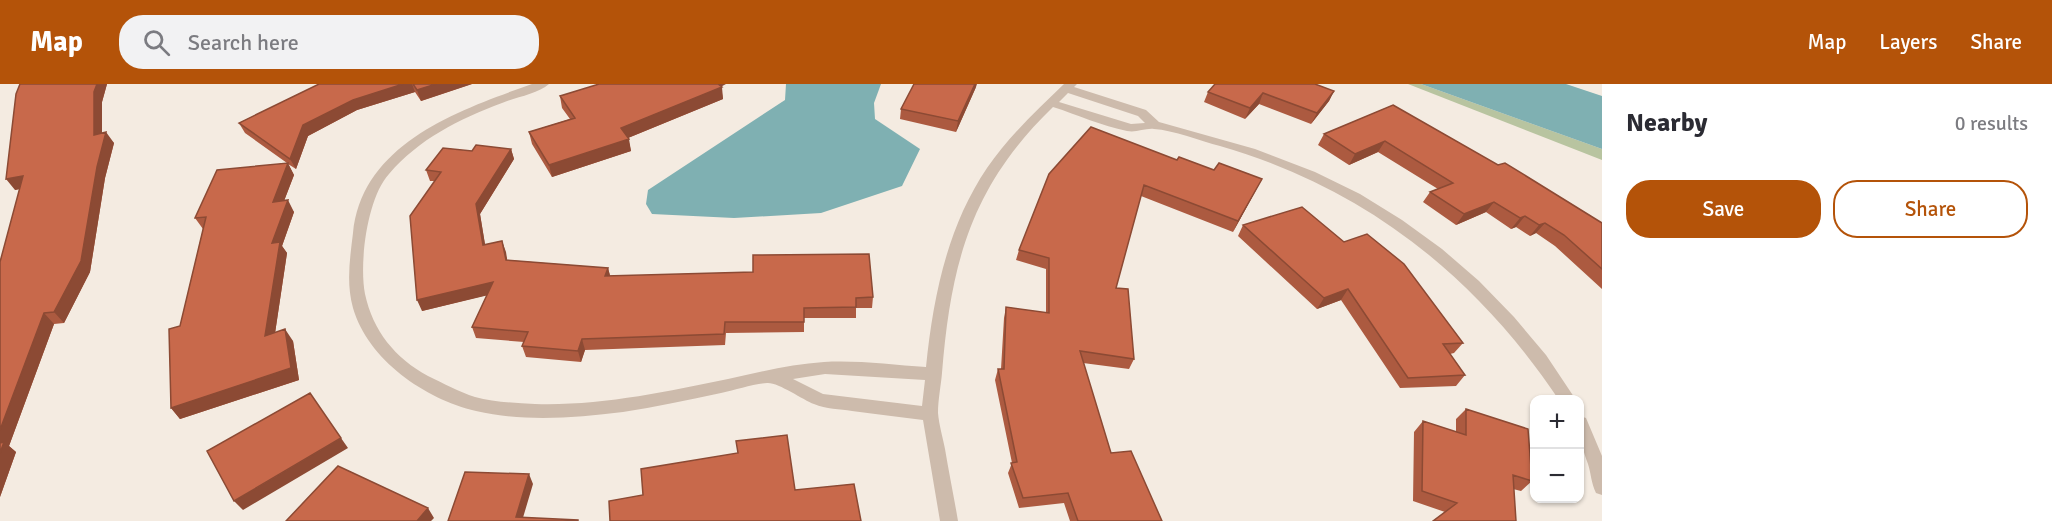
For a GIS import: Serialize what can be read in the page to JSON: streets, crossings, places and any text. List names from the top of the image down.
{
  "page": {
    "header": "Map",
    "search": "Search here",
    "nav": ["Map", "Layers", "Share"],
    "heading": ["Nearby", "0 results"],
    "buttons": ["Save", "Share"],
    "map_buttons": ["+", "−"]
  }
}
